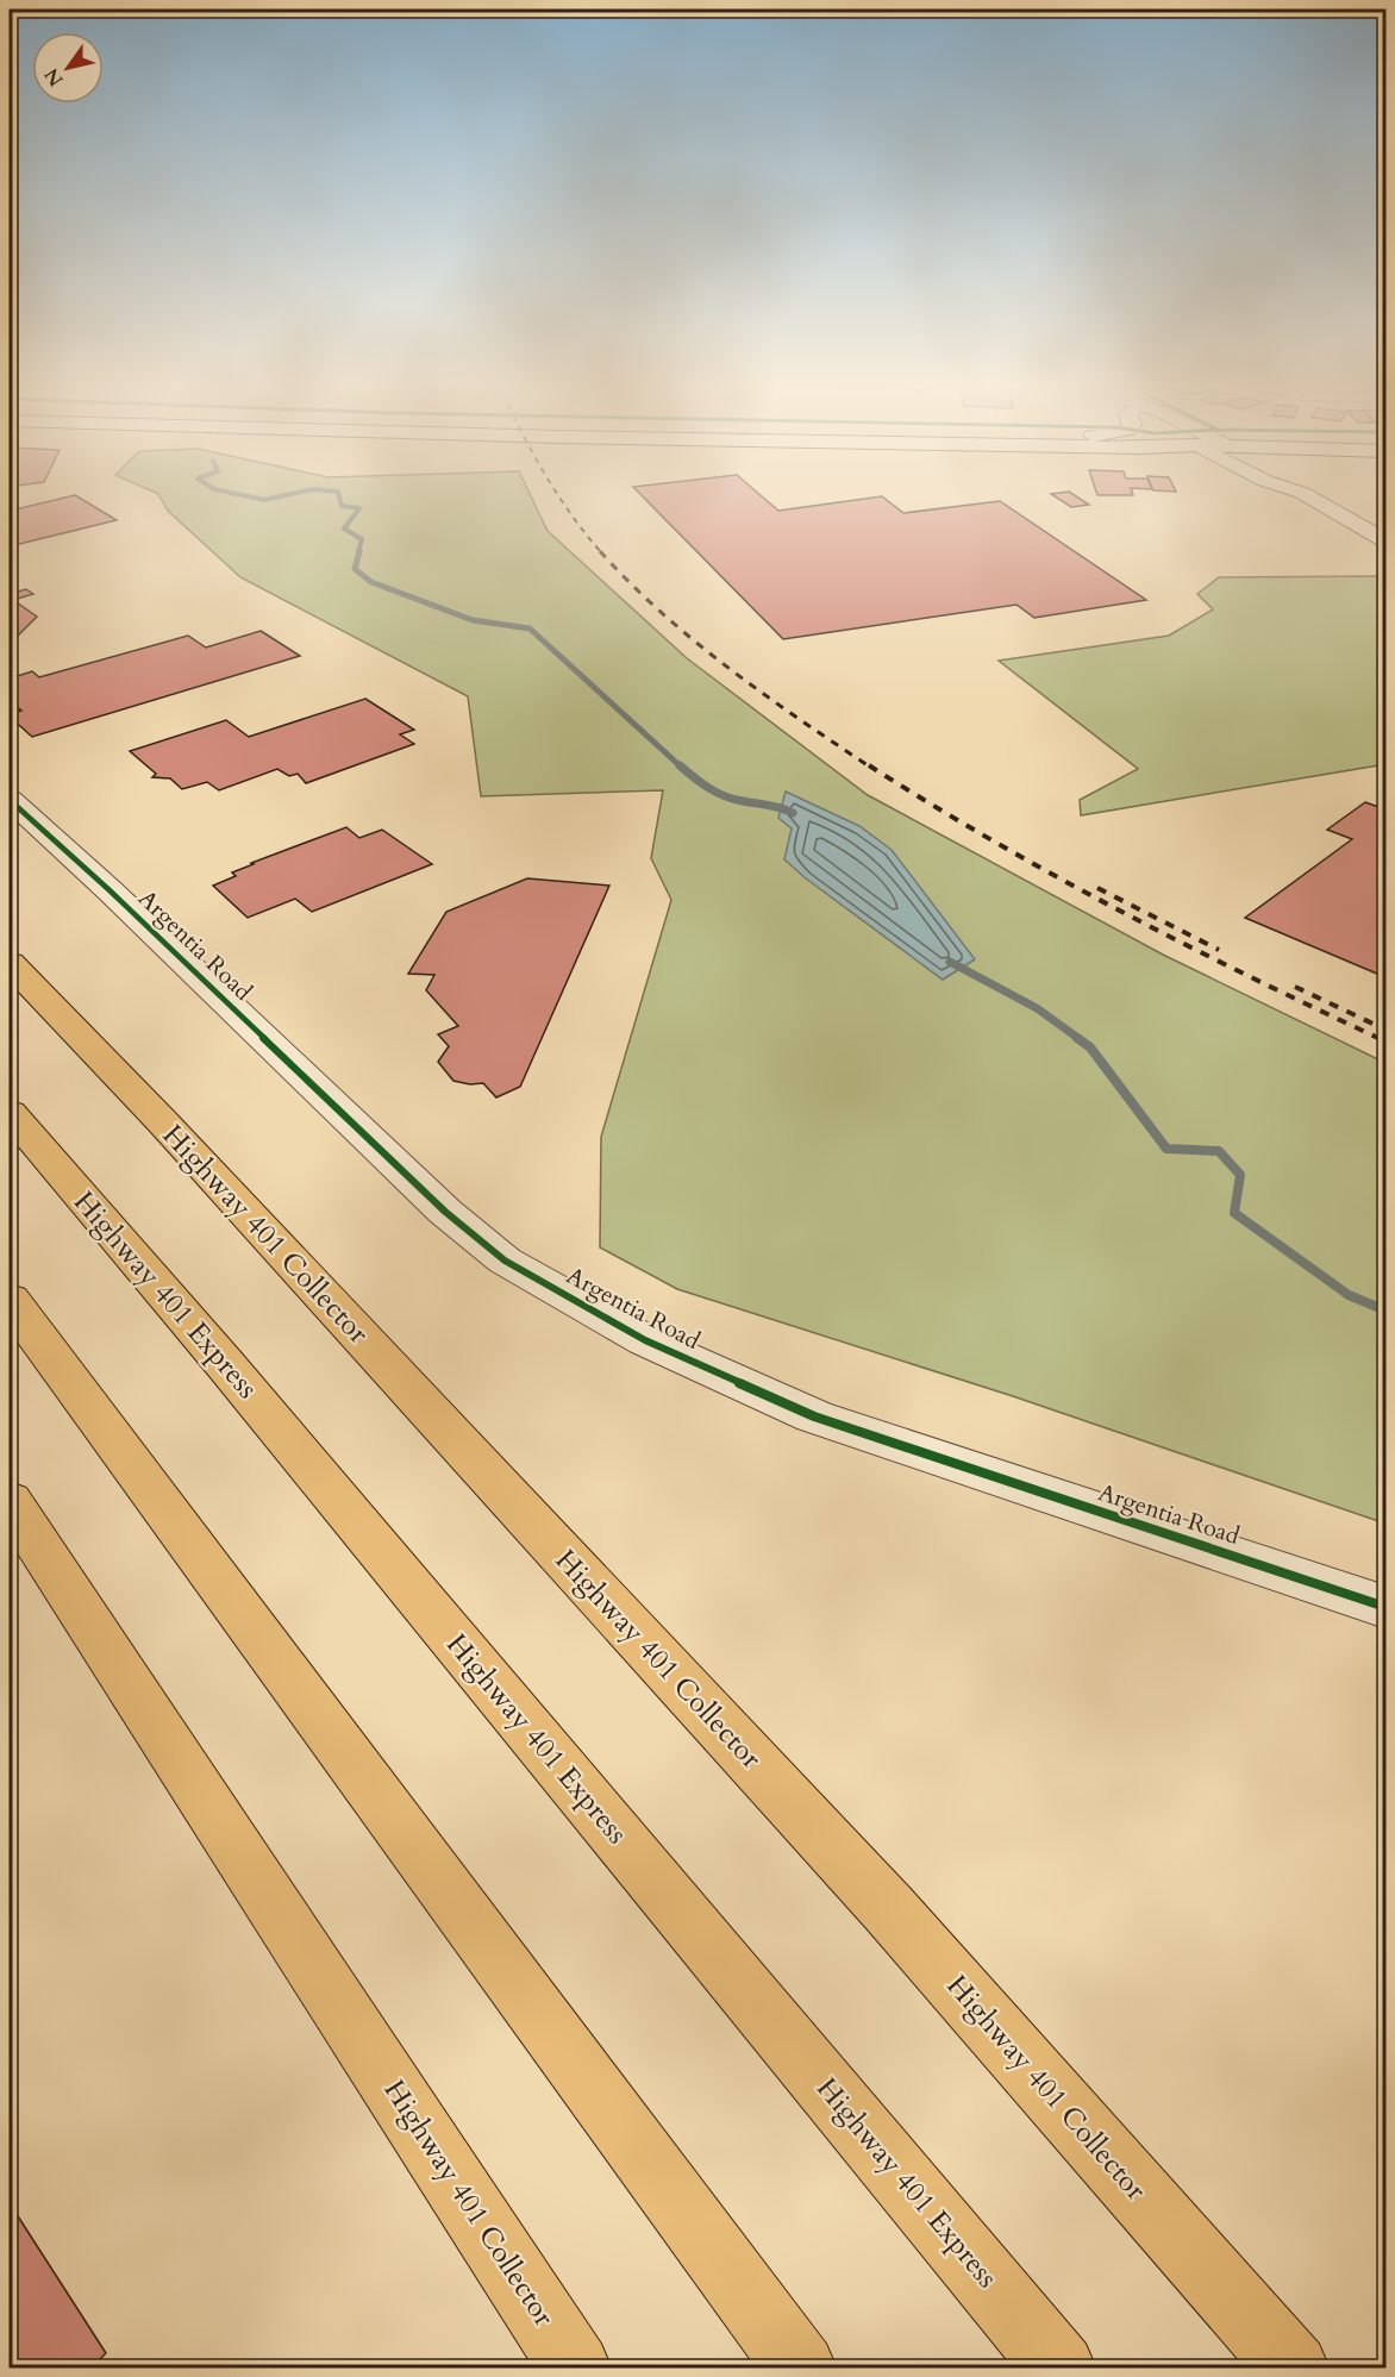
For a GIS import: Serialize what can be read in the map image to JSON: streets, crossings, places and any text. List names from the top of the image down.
{
  "streets": {
    "highway": ["Highway 401 Collector", "Highway 401 Express"],
    "main road": ["Argentia Road"]
  },
  "north": "bottom left"
}
